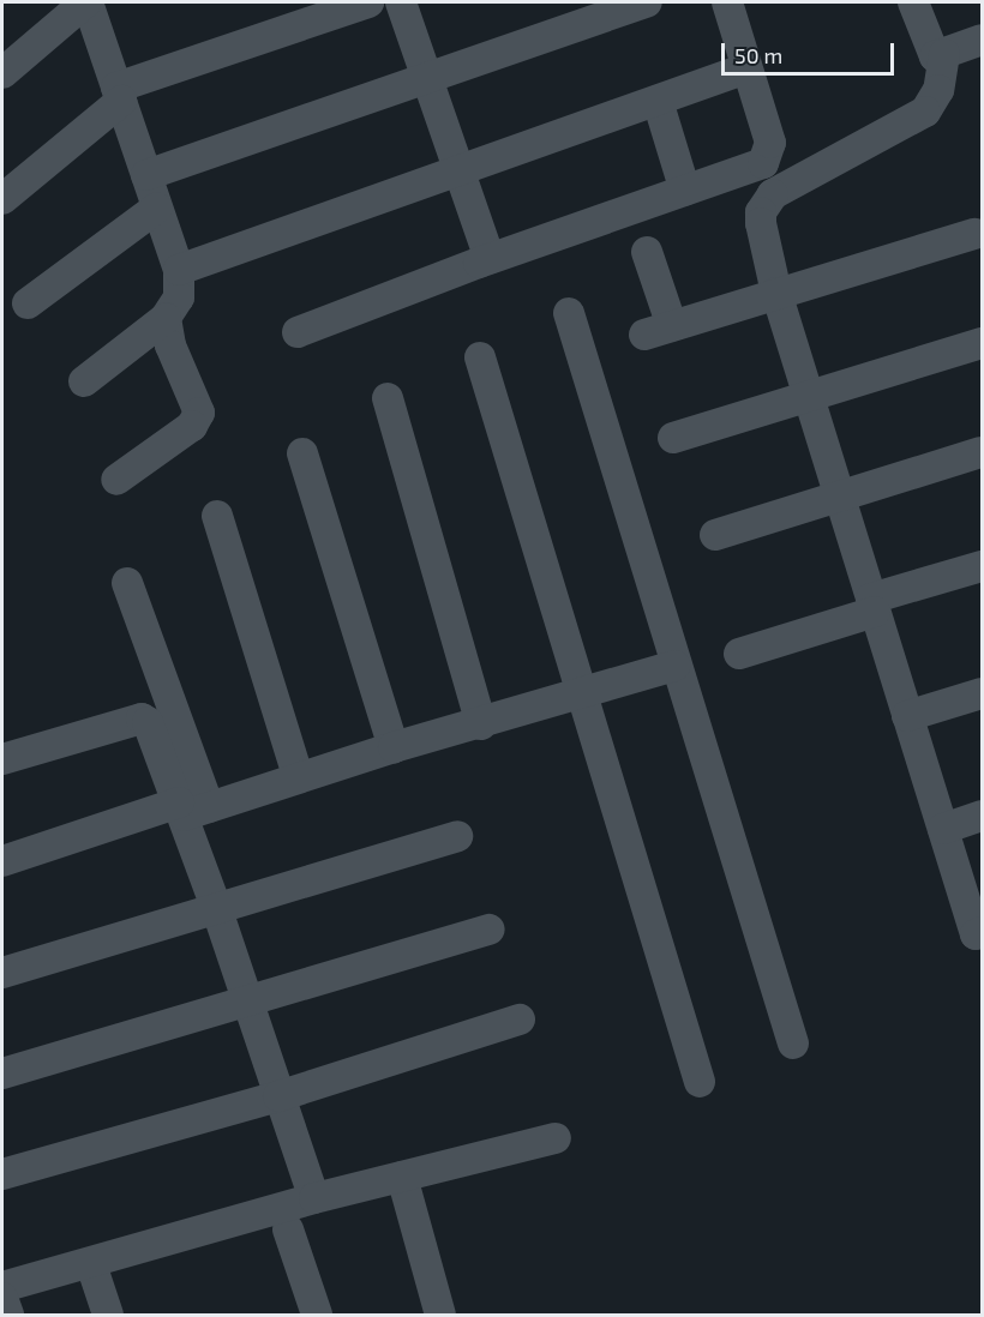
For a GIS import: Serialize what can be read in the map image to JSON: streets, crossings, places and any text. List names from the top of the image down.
{
  "scale_bar": "50 m"
}
